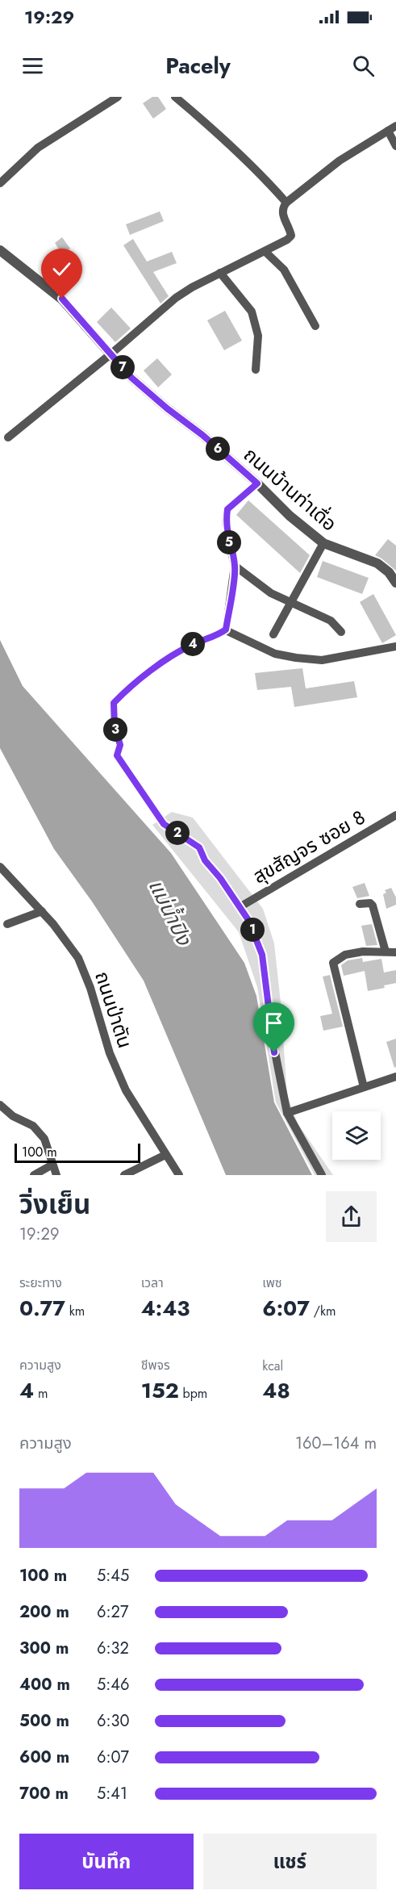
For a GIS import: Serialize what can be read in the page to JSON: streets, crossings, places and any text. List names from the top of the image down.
{
  "streets": {
    "street": ["ถนนบ้านท่าเดื่อ", "สุขสัญจร ซอย 8", "ถนนป่าตัน"]
  },
  "water": ["แม่น้ำปิง"],
  "scale_bar": "100 m",
  "page": {
    "status": "19:29",
    "header": "Pacely",
    "pins": [
      "7",
      "6",
      "5",
      "4",
      "3",
      "2",
      "1"
    ],
    "scale": "100 m",
    "heading": ["วิ่งเย็น", "19:29"],
    "stats": [
      ["ระยะทาง", "0.77 km"],
      ["เวลา", "4:43"],
      ["เพซ", "6:07 /km"],
      ["ความสูง", "4 m"],
      ["ชีพจร", "152 bpm"],
      ["kcal", "48"]
    ],
    "chart": ["ความสูง", "160–164 m"],
    "list": [
      {
        "name": "100 m",
        "note": "5:45"
      },
      {
        "name": "200 m",
        "note": "6:27"
      },
      {
        "name": "300 m",
        "note": "6:32"
      },
      {
        "name": "400 m",
        "note": "5:46"
      },
      {
        "name": "500 m",
        "note": "6:30"
      },
      {
        "name": "600 m",
        "note": "6:07"
      },
      {
        "name": "700 m",
        "note": "5:41"
      }
    ],
    "buttons": ["บันทึก", "แชร์"]
  }
}
